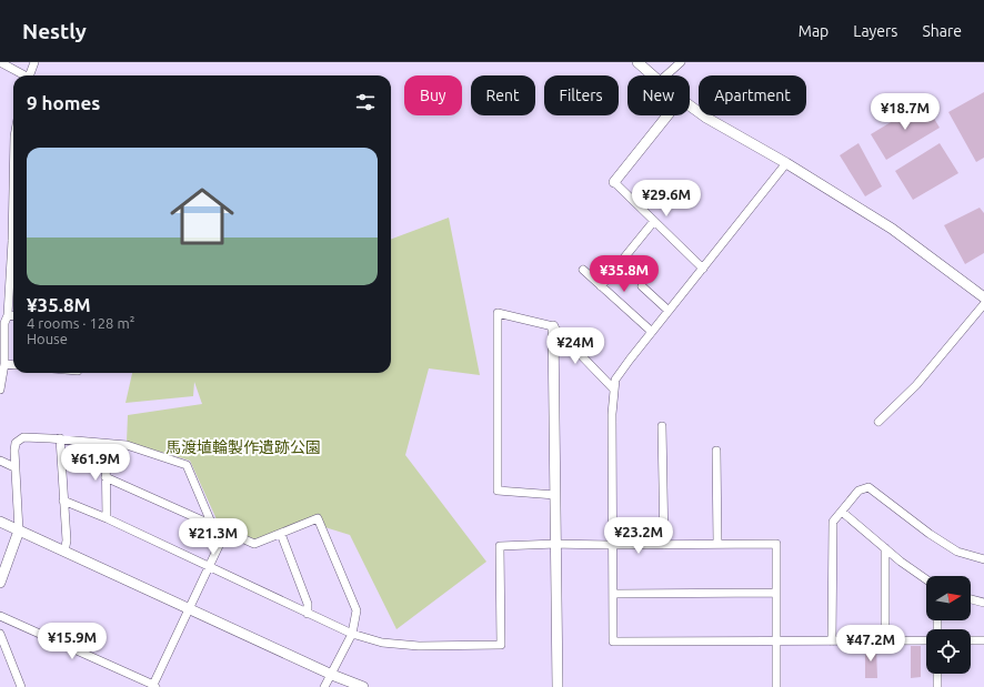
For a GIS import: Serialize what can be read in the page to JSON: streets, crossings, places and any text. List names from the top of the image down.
{
  "parks": ["馬渡埴輪製作遺跡公園"],
  "north": "right",
  "page": {
    "header": "Nestly",
    "nav": ["Map", "Layers", "Share"],
    "chip": [
      "Buy",
      "Rent",
      "Filters",
      "New",
      "Apartment"
    ],
    "heading": "9 homes",
    "price": [
      "¥18.7M",
      "¥29.6M",
      "¥35.8M",
      "¥24M",
      "¥61.9M",
      "¥23.2M",
      "¥21.3M",
      "¥15.9M",
      "¥47.2M"
    ],
    "list": [
      {
        "name": "¥35.8M",
        "note": "4 rooms · 128 m² · House"
      }
    ]
  }
}
